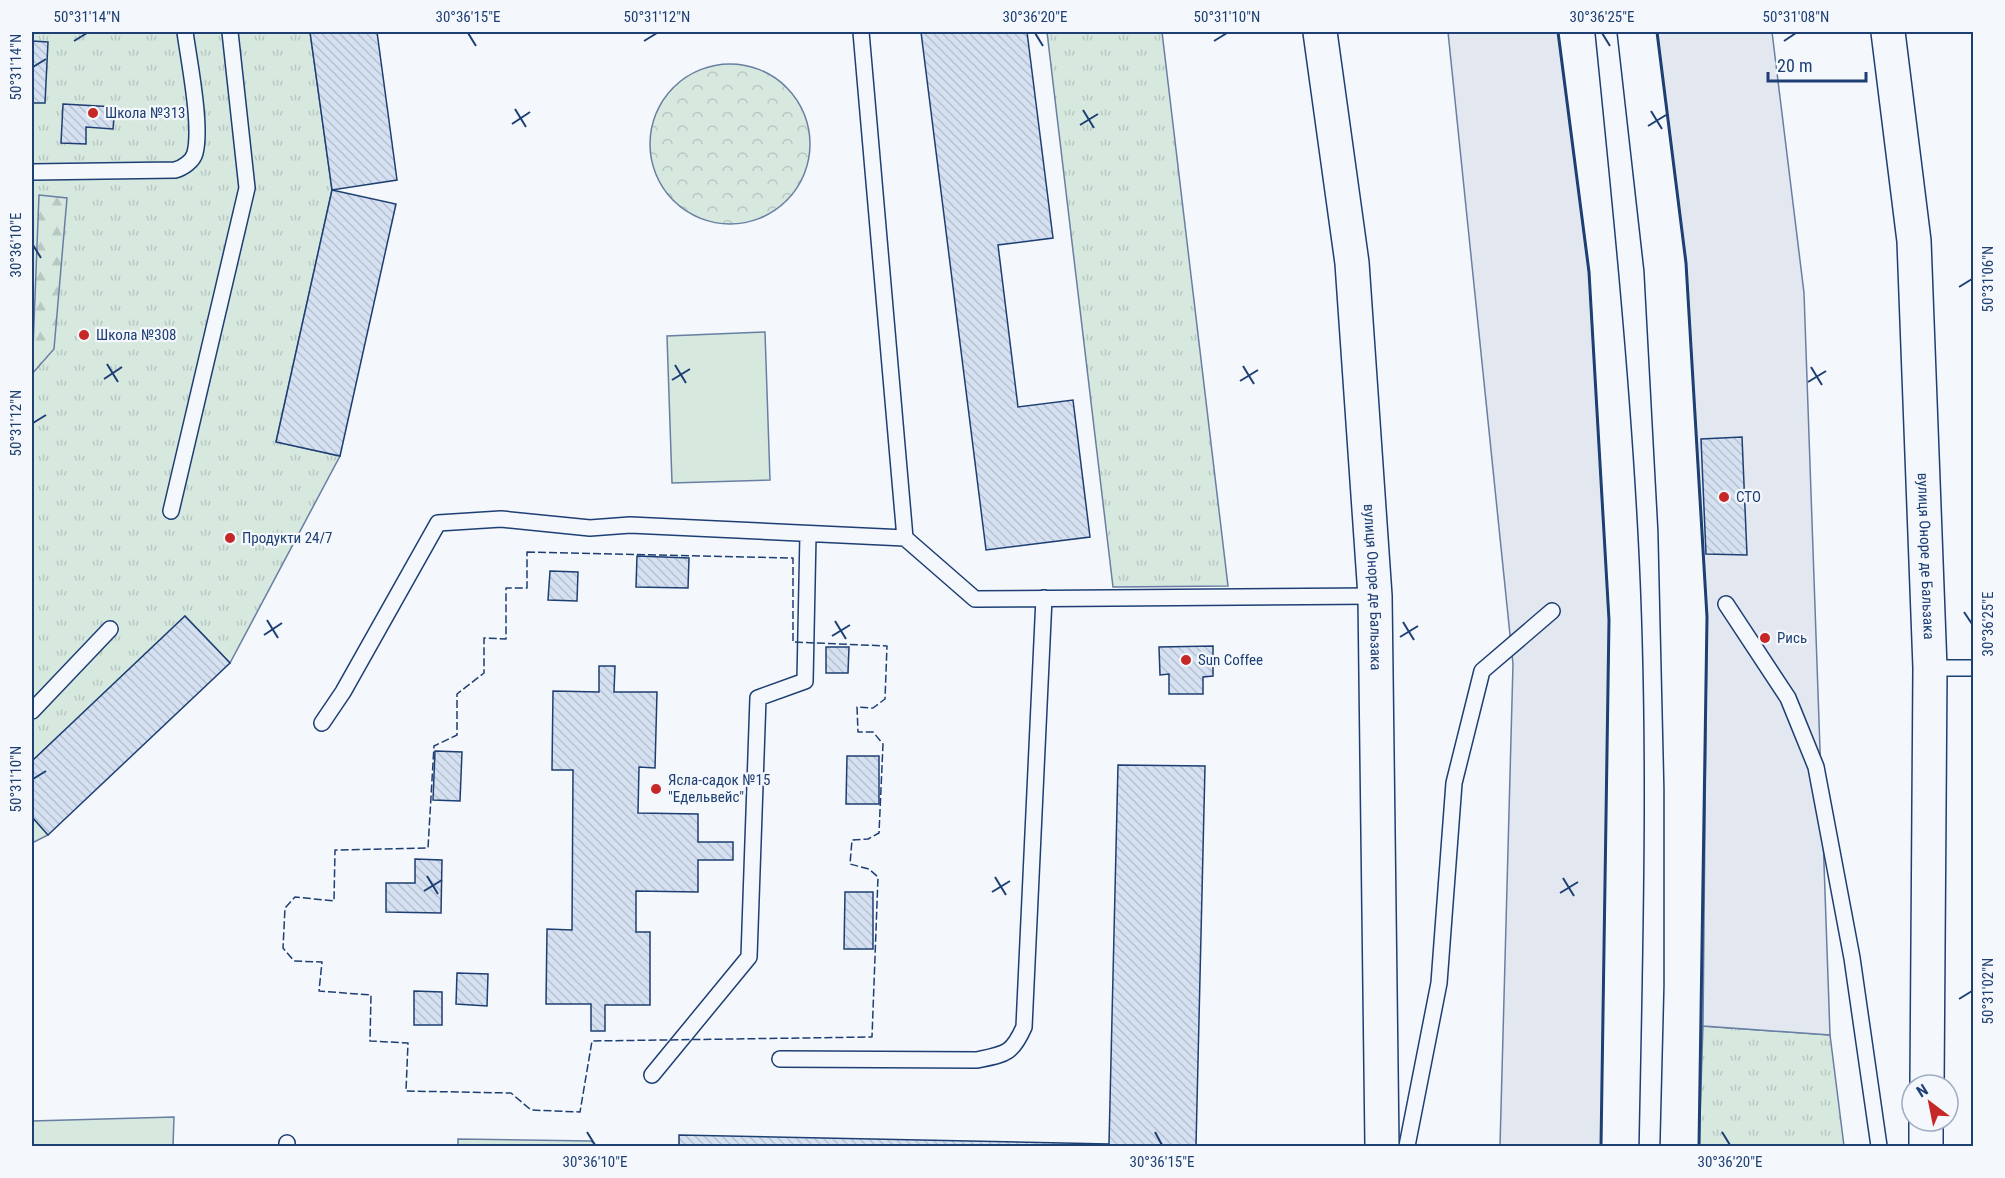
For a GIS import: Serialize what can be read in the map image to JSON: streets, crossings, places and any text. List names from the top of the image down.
{
  "streets": {
    "street": ["вулиця Оноре де Бальзака"]
  },
  "places": [
    "Школа №313",
    "Школа №308",
    "СТО",
    "Продукти 24/7",
    "Рись",
    "Sun Coffee",
    "Ясла-садок №15 \"Едельвейс\""
  ],
  "scale_bar": "20 m",
  "north": "top left",
  "coordinates": [
    "50°31'14\"N",
    "30°36'15\"E",
    "50°31'12\"N",
    "30°36'20\"E",
    "50°31'10\"N",
    "30°36'25\"E",
    "50°31'08\"N",
    "30°36'10\"E",
    "50°31'06\"N",
    "50°31'02\"N"
  ]
}
